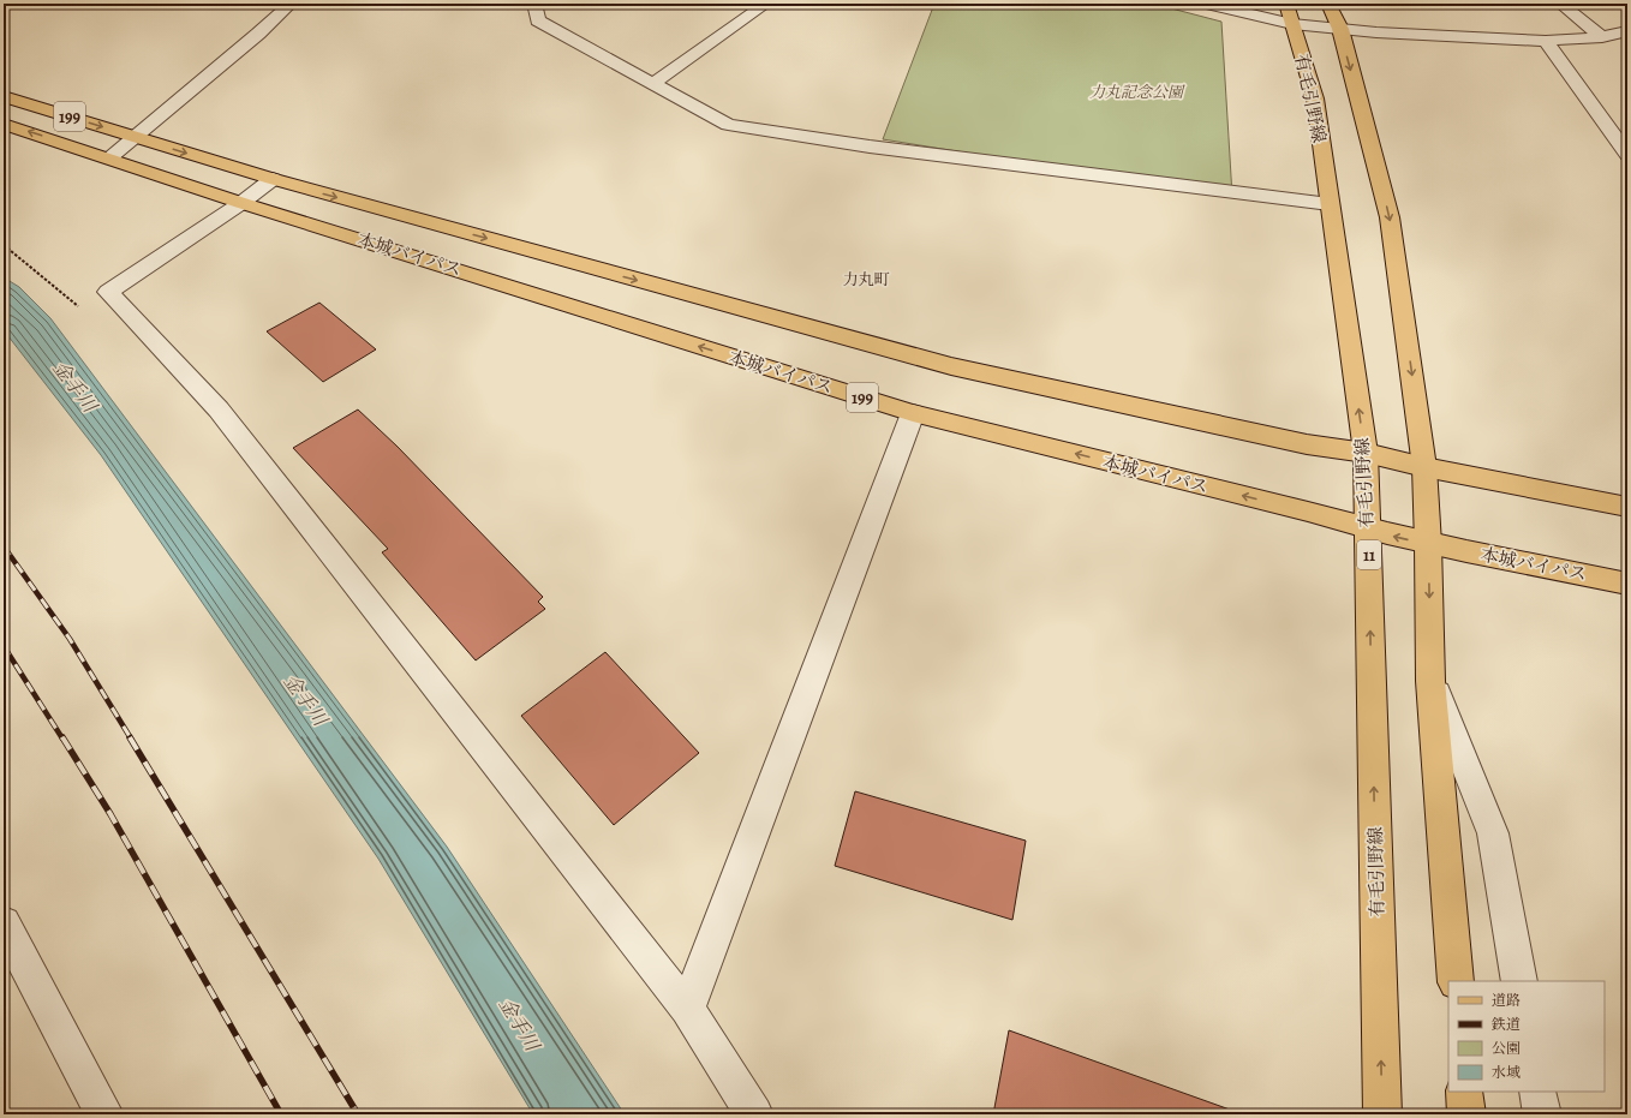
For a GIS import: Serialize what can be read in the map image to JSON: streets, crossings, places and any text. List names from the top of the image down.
{
  "streets": {
    "main road": [
      "有毛引野線",
      "199",
      "本城バイパス",
      "11"
    ]
  },
  "crossings": [
    ["有毛引野線", "本城バイパス"]
  ],
  "districts": ["力丸町"],
  "water": ["金手川"],
  "parks": ["力丸記念公園"],
  "legend": [
    "道路",
    "鉄道",
    "公園",
    "水域"
  ]
}
